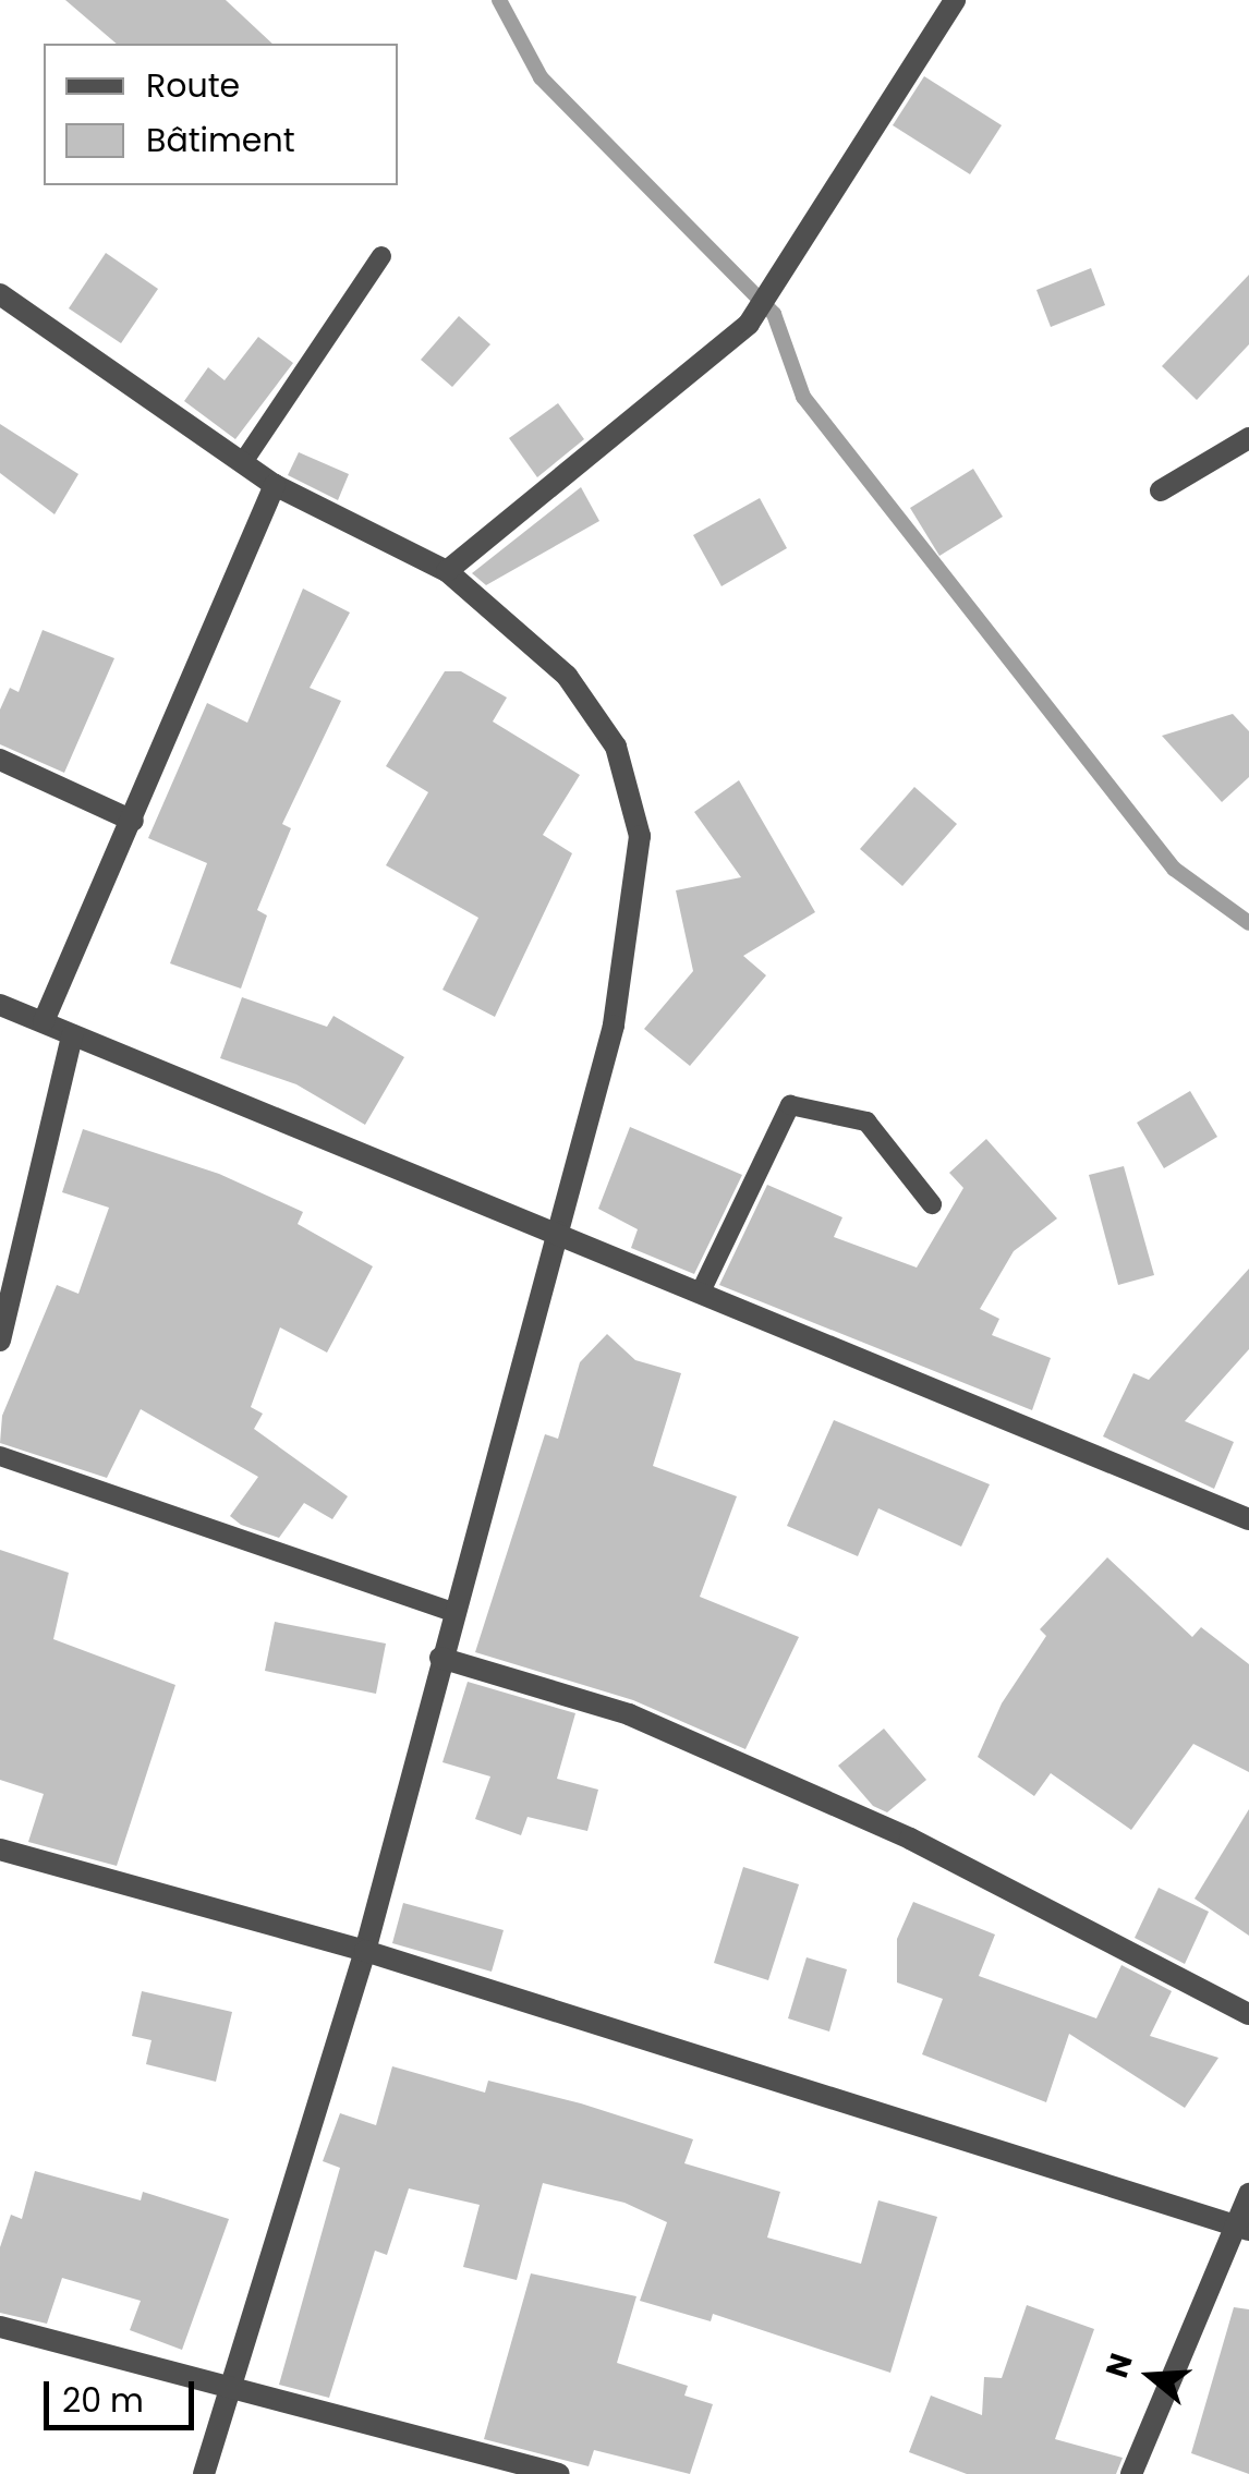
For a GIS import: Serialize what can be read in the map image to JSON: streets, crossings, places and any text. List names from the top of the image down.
{
  "legend": ["Route", "Bâtiment"],
  "scale_bar": "20 m",
  "north": "left"
}
